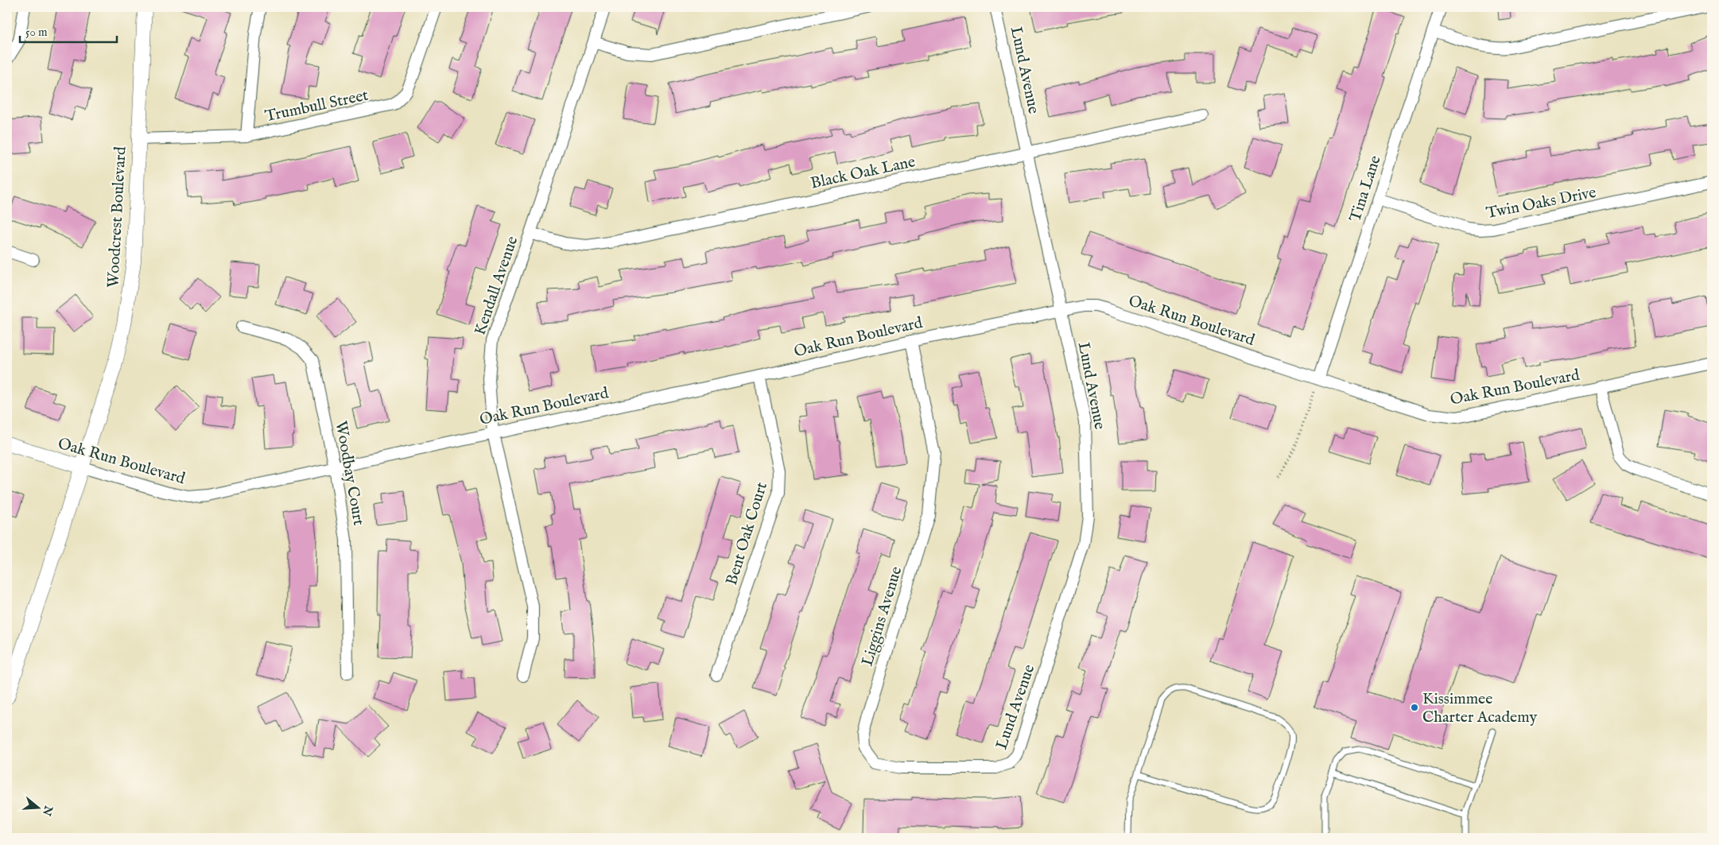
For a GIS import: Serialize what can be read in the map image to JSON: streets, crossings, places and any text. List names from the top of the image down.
{
  "streets": {
    "street": [
      "Lund Avenue",
      "Trumbull Street",
      "Black Oak Lane",
      "Tina Lane",
      "Twin Oaks Drive",
      "Woodcrest Boulevard",
      "Kendall Avenue",
      "Oak Run Boulevard",
      "Woodbay Court",
      "Bent Oak Court",
      "Liggins Avenue"
    ]
  },
  "crossings": [
    ["Lund Avenue", "Black Oak Lane"],
    ["Lund Avenue", "Oak Run Boulevard"],
    ["Lund Avenue", "Liggins Avenue"],
    ["Trumbull Street", "Woodcrest Boulevard"],
    ["Black Oak Lane", "Kendall Avenue"],
    ["Tina Lane", "Twin Oaks Drive"],
    ["Tina Lane", "Oak Run Boulevard"],
    ["Woodcrest Boulevard", "Oak Run Boulevard"],
    ["Kendall Avenue", "Oak Run Boulevard"],
    ["Oak Run Boulevard", "Woodbay Court"],
    ["Oak Run Boulevard", "Bent Oak Court"],
    ["Oak Run Boulevard", "Liggins Avenue"]
  ],
  "places": ["Kissimmee Charter Academy"],
  "scale_bar": "50 m",
  "north": "right"
}
